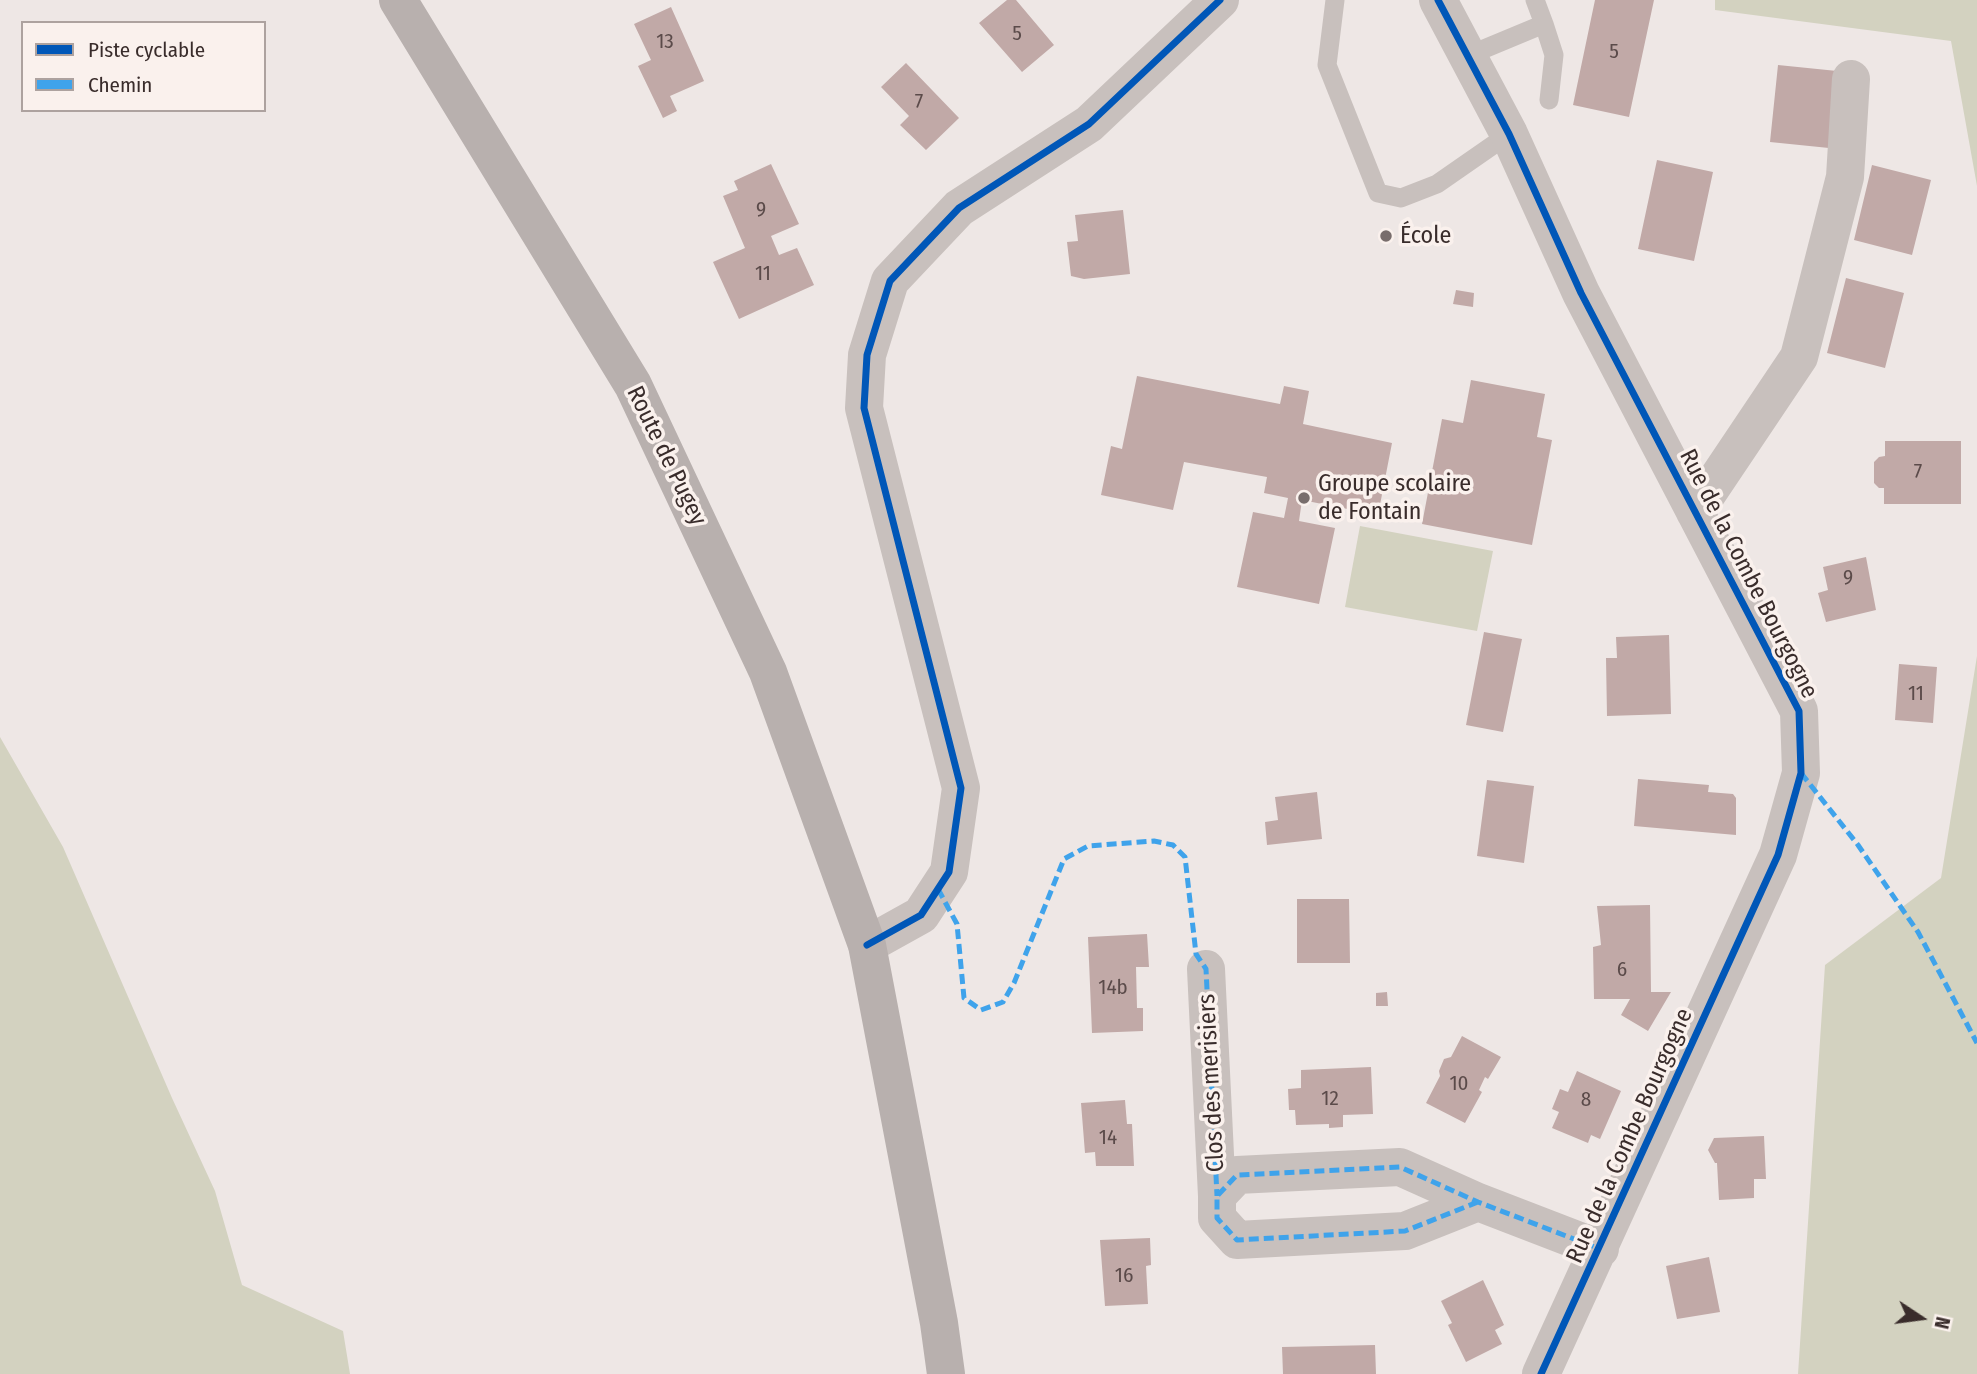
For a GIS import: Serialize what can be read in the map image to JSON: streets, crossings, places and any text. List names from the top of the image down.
{
  "streets": {
    "main road": ["Route de Pugey"],
    "street": ["Rue de la Combe Bourgogne", "Clos des merisiers"]
  },
  "crossings": [
    ["Rue de la Combe Bourgogne", "Clos des merisiers"]
  ],
  "places": ["École", "Groupe scolaire de Fontain"],
  "house_numbers": [
    "5",
    "13",
    "5",
    "7",
    "9",
    "11",
    "7",
    "9",
    "11",
    "6",
    "14b",
    "10",
    "12",
    "8",
    "14",
    "16"
  ],
  "legend": ["Piste cyclable", "Chemin"],
  "north": "right"
}
